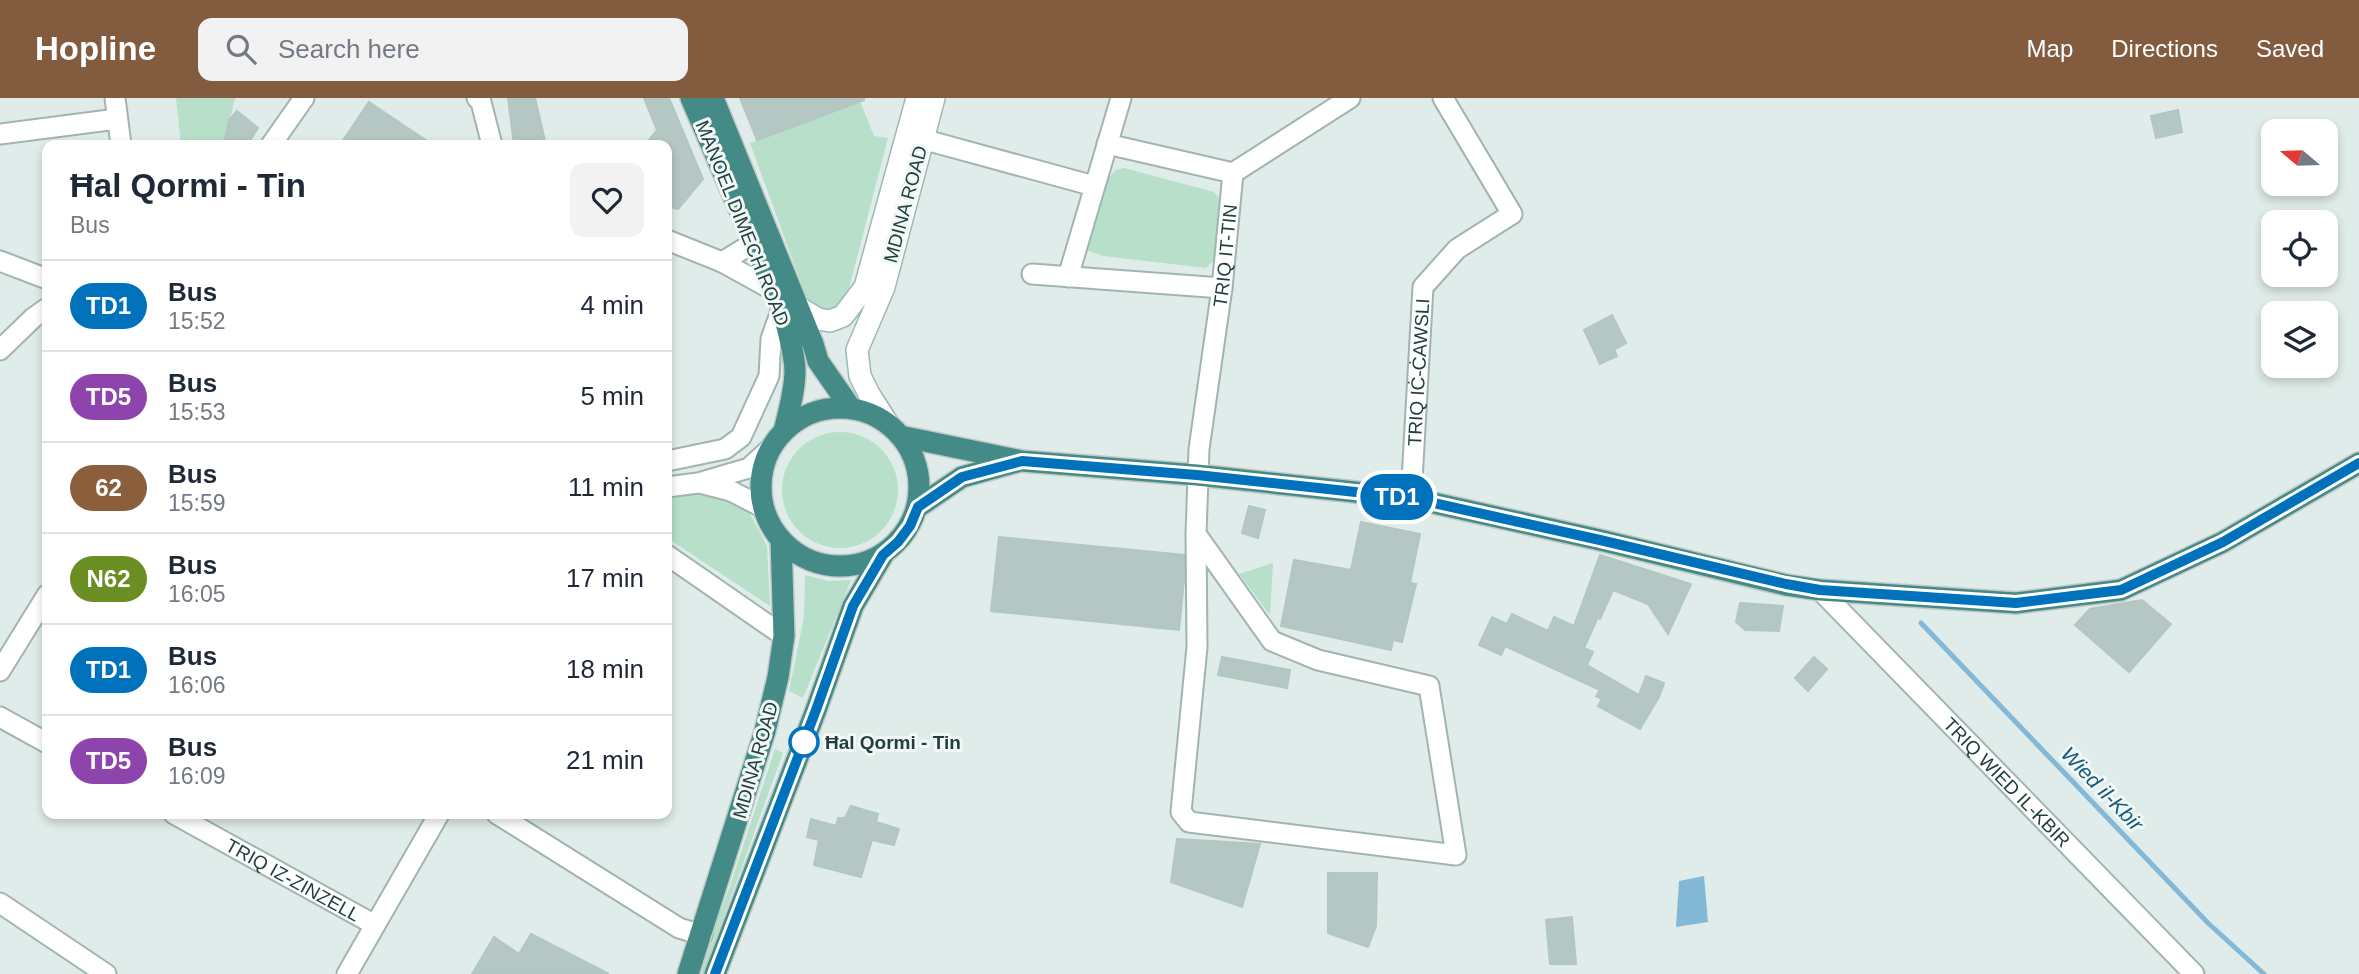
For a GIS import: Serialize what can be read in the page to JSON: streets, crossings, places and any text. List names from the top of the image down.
{
  "streets": {
    "highway": ["MDINA ROAD", "MANOEL DIMECH ROAD"],
    "street": [
      "TRIQ IT-TIN",
      "TRIQ IĊ-ĊAWSLI",
      "TRIQ WIED IL-KBIR",
      "TRIQ IZ-ZINZELL"
    ]
  },
  "crossings": [
    ["MDINA ROAD", "MANOEL DIMECH ROAD"]
  ],
  "water": ["Wied il-Kbir"],
  "places": ["Ħal Qormi - Tin"],
  "lines": ["bus line TD1"],
  "north": "left",
  "page": {
    "header": "Hopline",
    "search": "Search here",
    "nav": ["Map", "Directions", "Saved"],
    "on_map": "TD1",
    "heading": ["Ħal Qormi - Tin", "Bus"],
    "list": [
      {
        "mark": "TD1",
        "name": "Bus",
        "note": "15:52",
        "value": "4 min"
      },
      {
        "mark": "TD5",
        "name": "Bus",
        "note": "15:53",
        "value": "5 min"
      },
      {
        "mark": "62",
        "name": "Bus",
        "note": "15:59",
        "value": "11 min"
      },
      {
        "mark": "N62",
        "name": "Bus",
        "note": "16:05",
        "value": "17 min"
      },
      {
        "mark": "TD1",
        "name": "Bus",
        "note": "16:06",
        "value": "18 min"
      },
      {
        "mark": "TD5",
        "name": "Bus",
        "note": "16:09",
        "value": "21 min"
      }
    ]
  }
}
